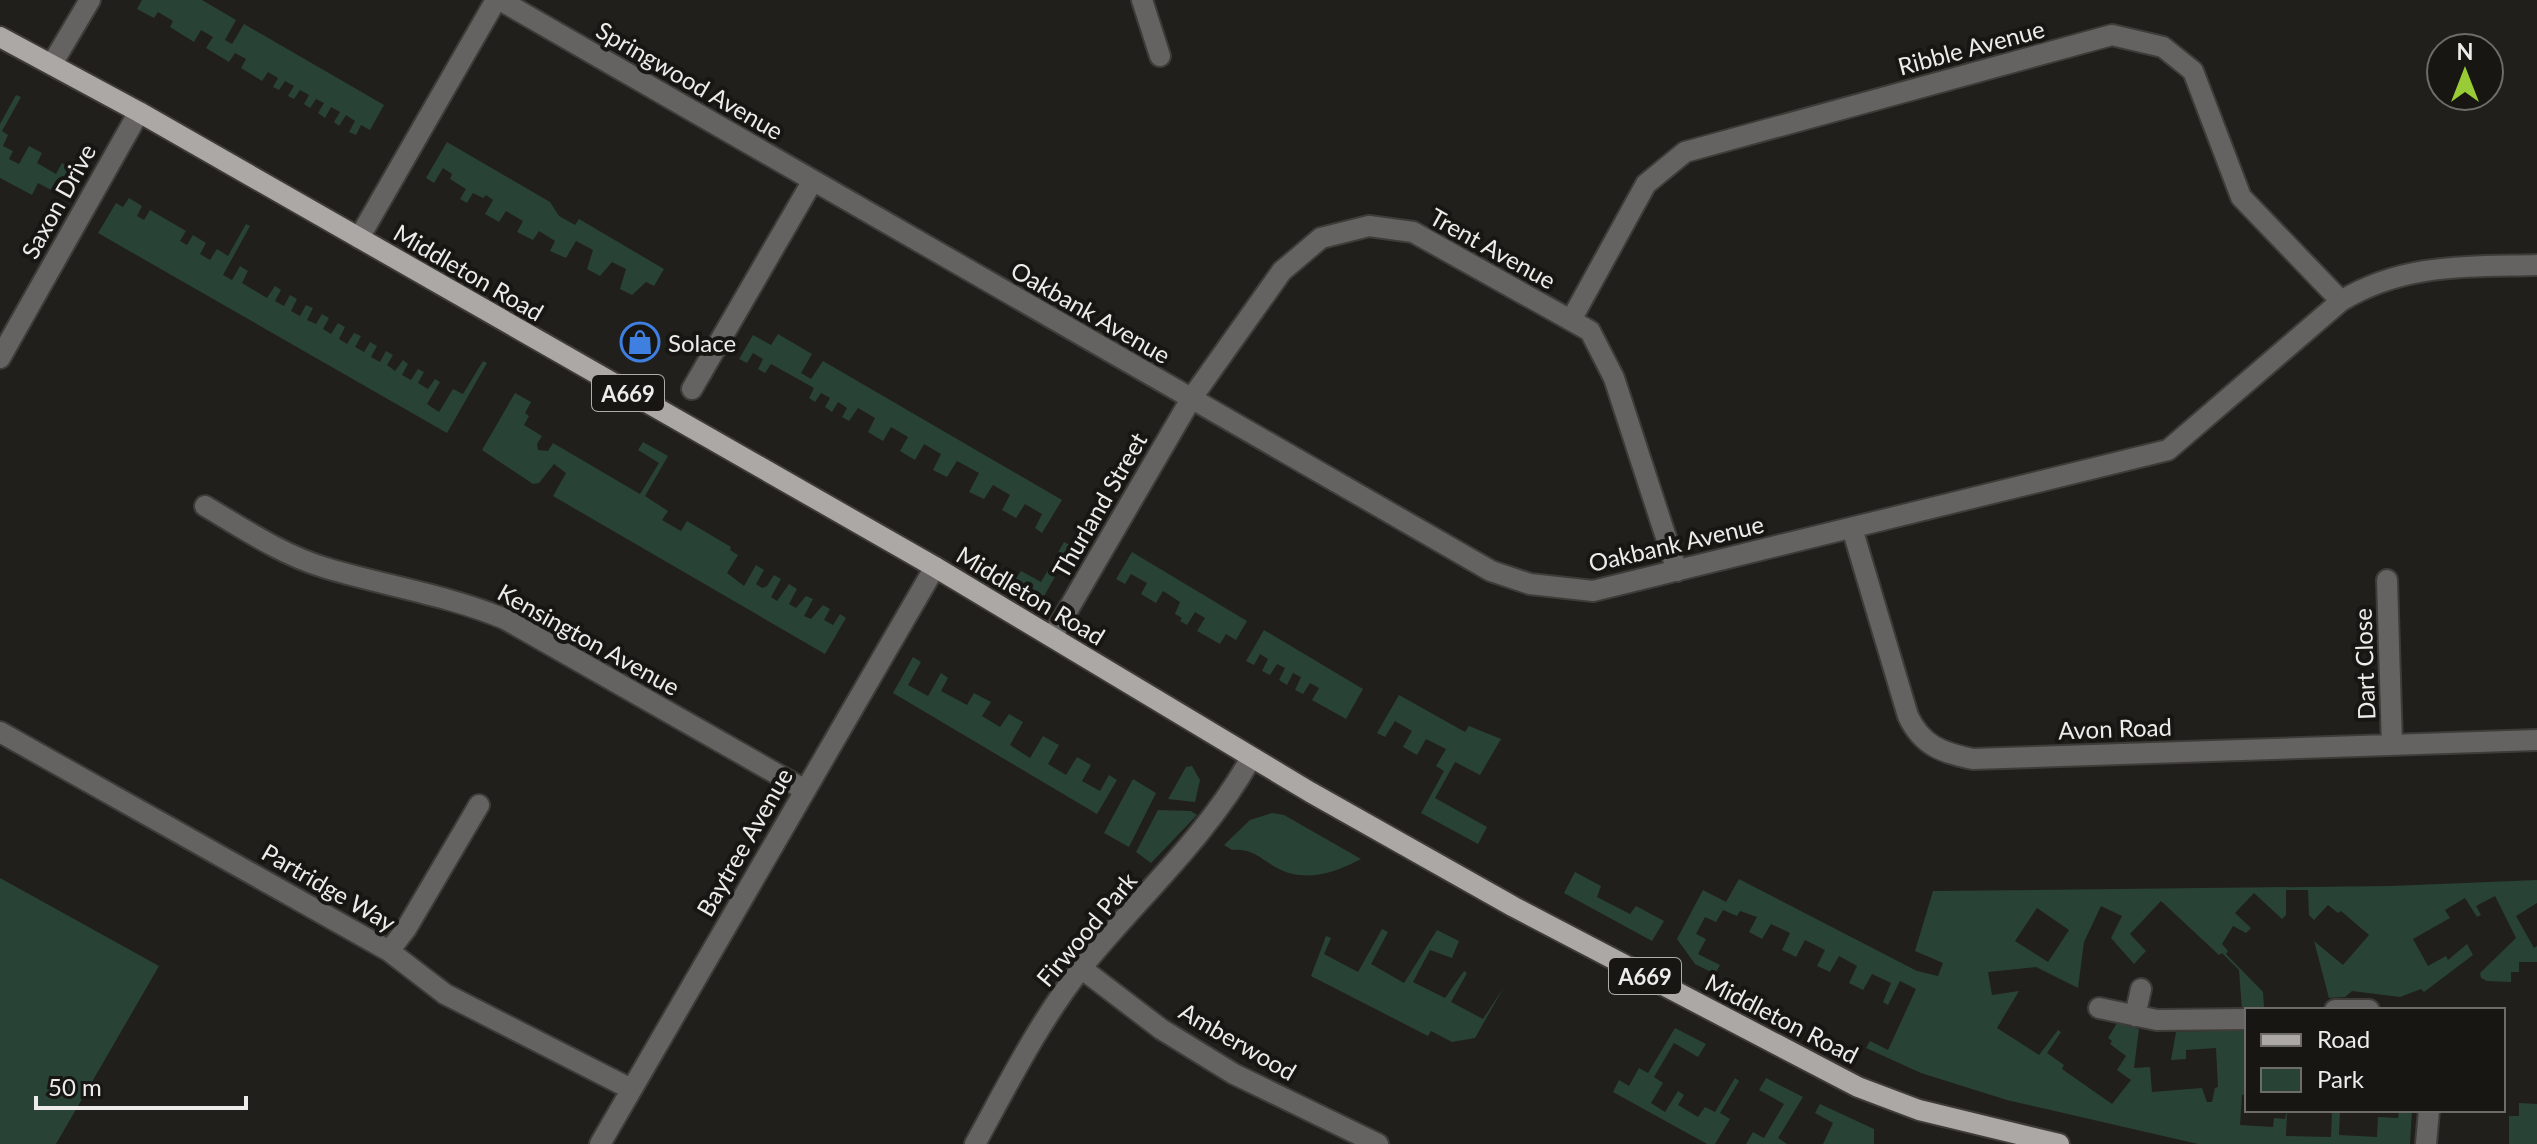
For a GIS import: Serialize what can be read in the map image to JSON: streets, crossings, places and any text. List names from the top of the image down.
{
  "streets": {
    "main road": ["Middleton Road", "A669"],
    "street": [
      "Ribble Avenue",
      "Springwood Avenue",
      "Saxon Drive",
      "Trent Avenue",
      "Oakbank Avenue",
      "Thurland Street",
      "Kensington Avenue",
      "Dart Close",
      "Avon Road",
      "Baytree Avenue",
      "Partridge Way",
      "Firwood Park",
      "Amberwood"
    ]
  },
  "crossings": [
    ["Ribble Avenue", "Trent Avenue"],
    ["Ribble Avenue", "Oakbank Avenue"],
    ["Springwood Avenue", "Oakbank Avenue"],
    ["Saxon Drive", "Middleton Road"],
    ["Trent Avenue", "Oakbank Avenue"],
    ["Trent Avenue", "Thurland Street"],
    ["Middleton Road", "Thurland Street"],
    ["Middleton Road", "Baytree Avenue"],
    ["Middleton Road", "Firwood Park"],
    ["Oakbank Avenue", "Thurland Street"],
    ["Oakbank Avenue", "Avon Road"],
    ["Kensington Avenue", "Baytree Avenue"],
    ["Dart Close", "Avon Road"],
    ["Baytree Avenue", "Partridge Way"],
    ["Firwood Park", "Amberwood"]
  ],
  "places": {
    "shop": ["Solace"]
  },
  "legend": ["Road", "Park"],
  "scale_bar": "50 m",
  "north": "top"
}
